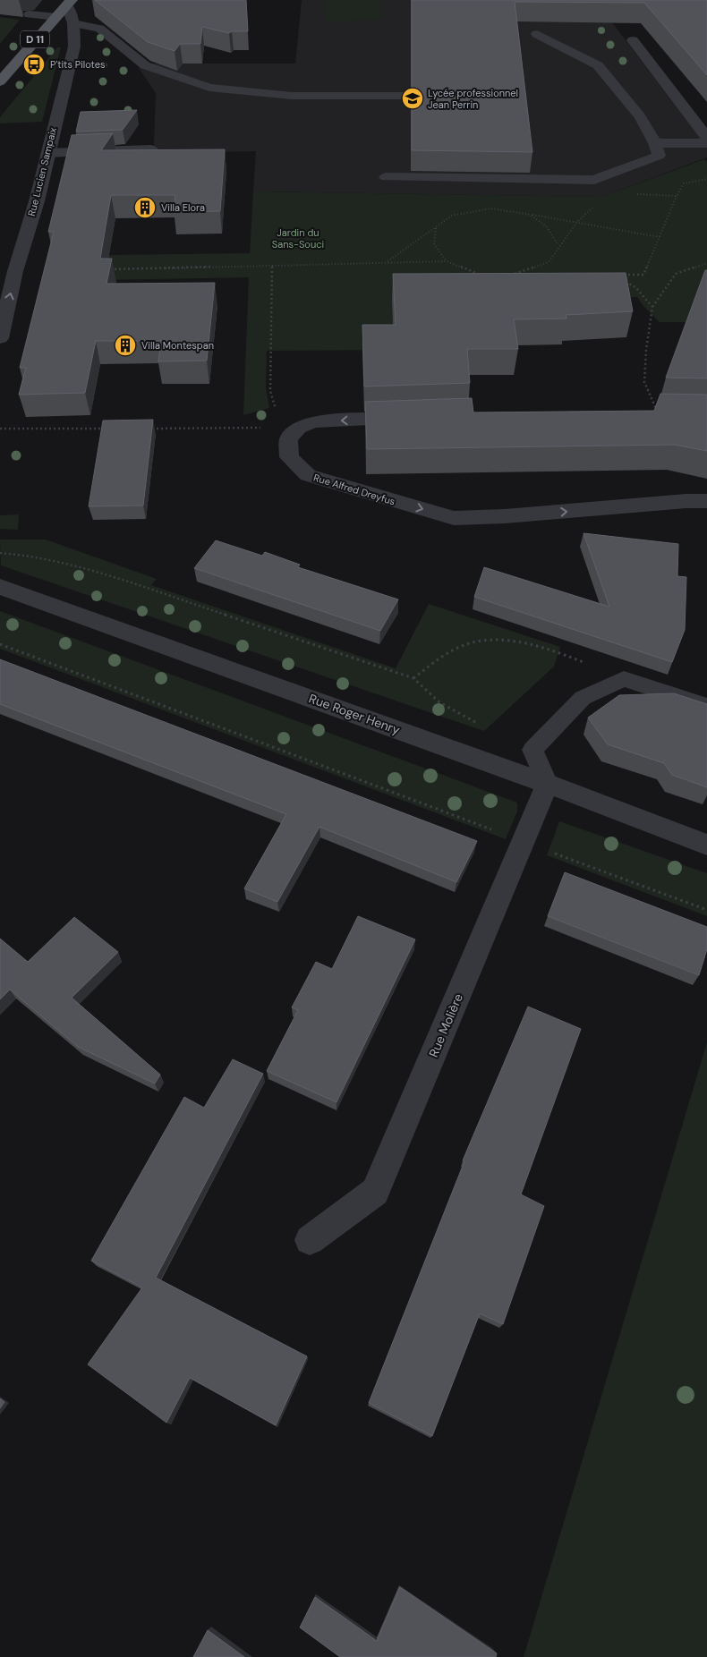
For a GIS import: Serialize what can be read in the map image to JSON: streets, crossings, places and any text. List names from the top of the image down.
{
  "streets": {
    "main road": ["D 11"],
    "street": [
      "Rue Lucien Sampaix",
      "Rue Alfred Dreyfus",
      "Rue Roger Henry",
      "Rue Molière"
    ]
  },
  "crossings": [
    ["D 11", "Rue Lucien Sampaix"],
    ["Rue Roger Henry", "Rue Molière"]
  ],
  "one_way": ["Rue Lucien Sampaix", "Rue Alfred Dreyfus"],
  "parks": ["Jardin du Sans-Souci"],
  "places": {
    "bus stop": ["P'tits Pilotes"],
    "school or university": ["Lycée professionnel Jean Perrin"],
    "building": ["Villa Elora", "Villa Montespan"]
  }
}
